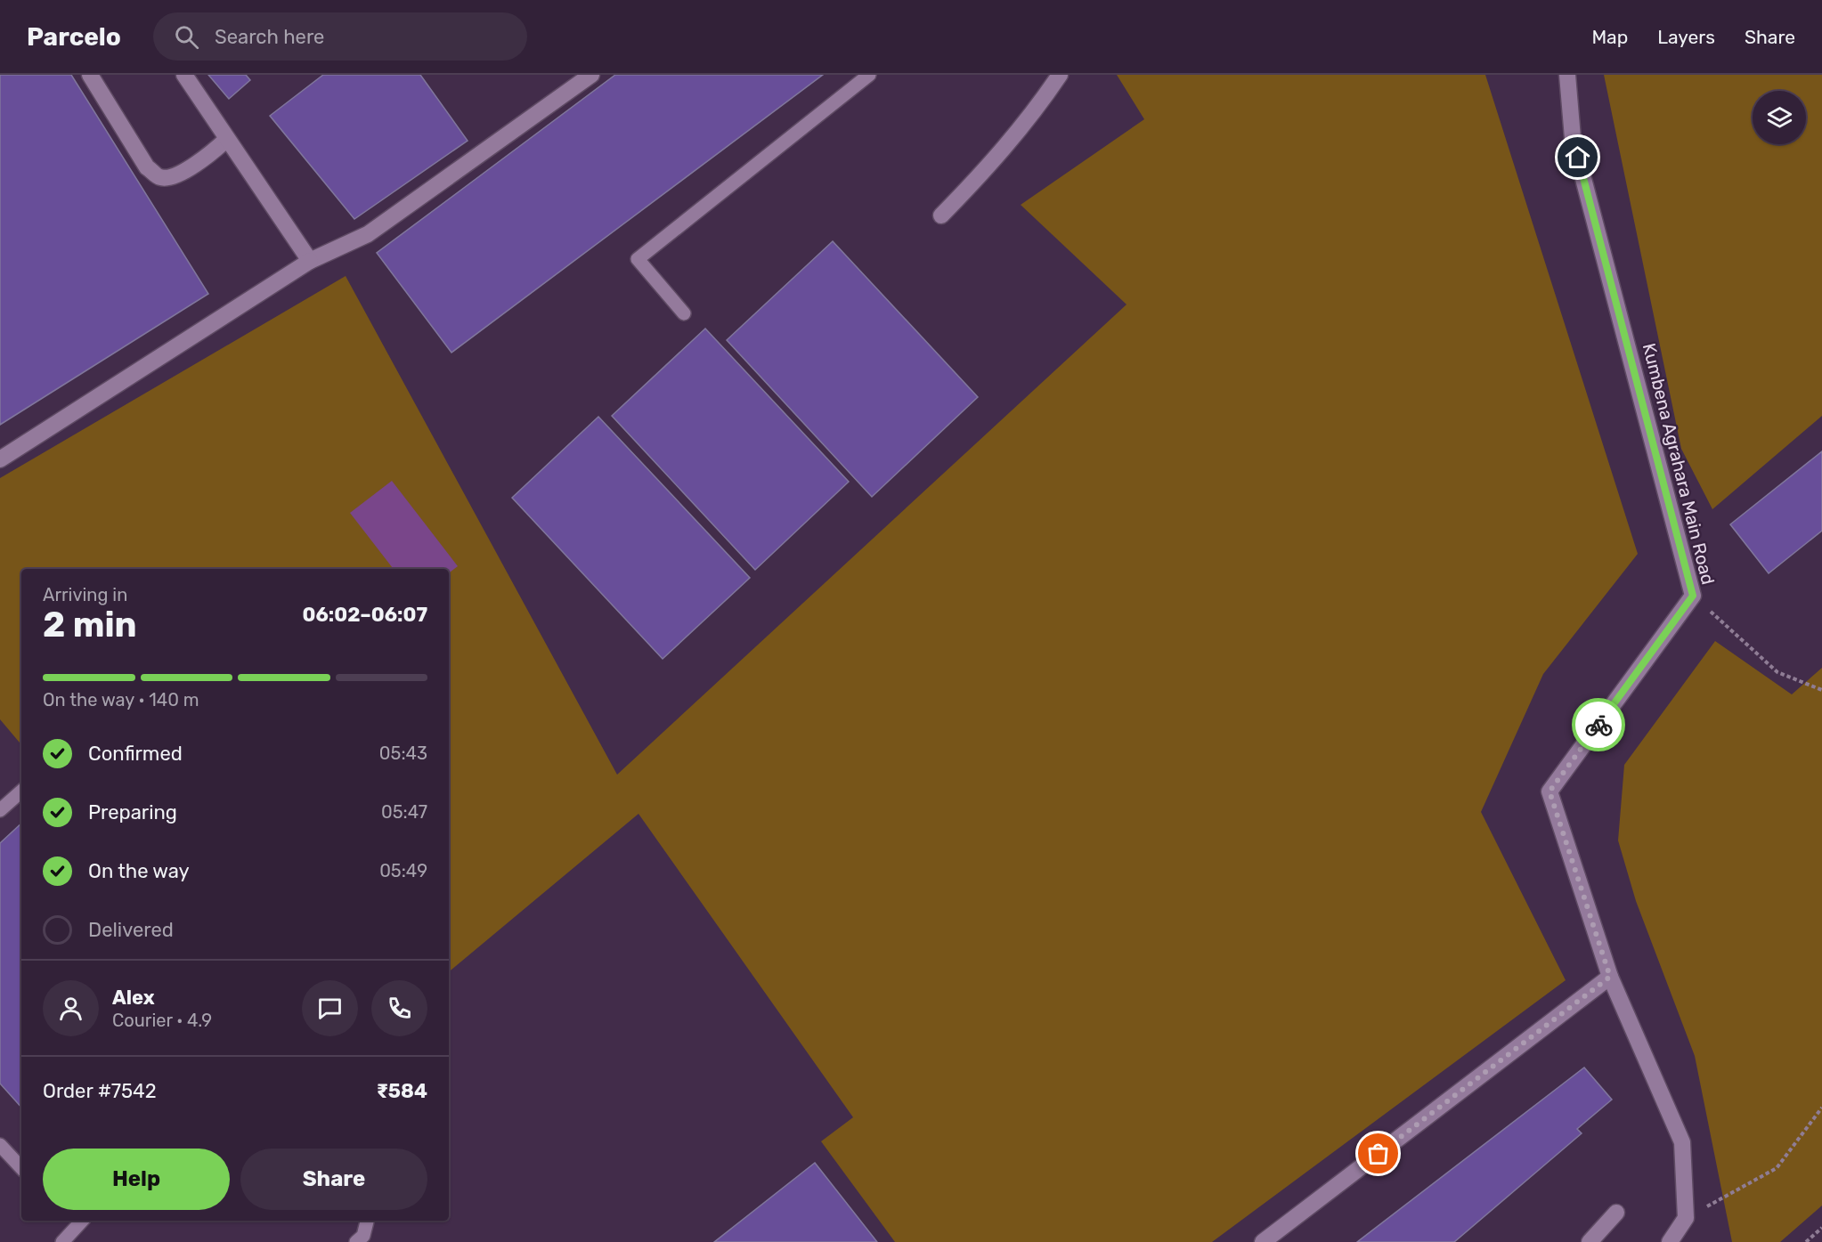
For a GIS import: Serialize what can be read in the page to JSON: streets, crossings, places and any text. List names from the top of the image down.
{
  "streets": {
    "street": ["Kumbena Agrahara Main Road"]
  },
  "page": {
    "header": "Parcelo",
    "search": "Search here",
    "nav": ["Map", "Layers", "Share"],
    "heading": ["2 min", "Arriving in", "06:02–06:07"],
    "panel": [
      "Alex",
      "Courier · 4.9",
      "Order #7542",
      "₹584"
    ],
    "bar": "On the way · 140 m",
    "list": [
      ["Confirmed", "05:43"],
      ["Preparing", "05:47"],
      ["On the way", "05:49"],
      "Delivered"
    ],
    "buttons": ["Help", "Share"]
  }
}
